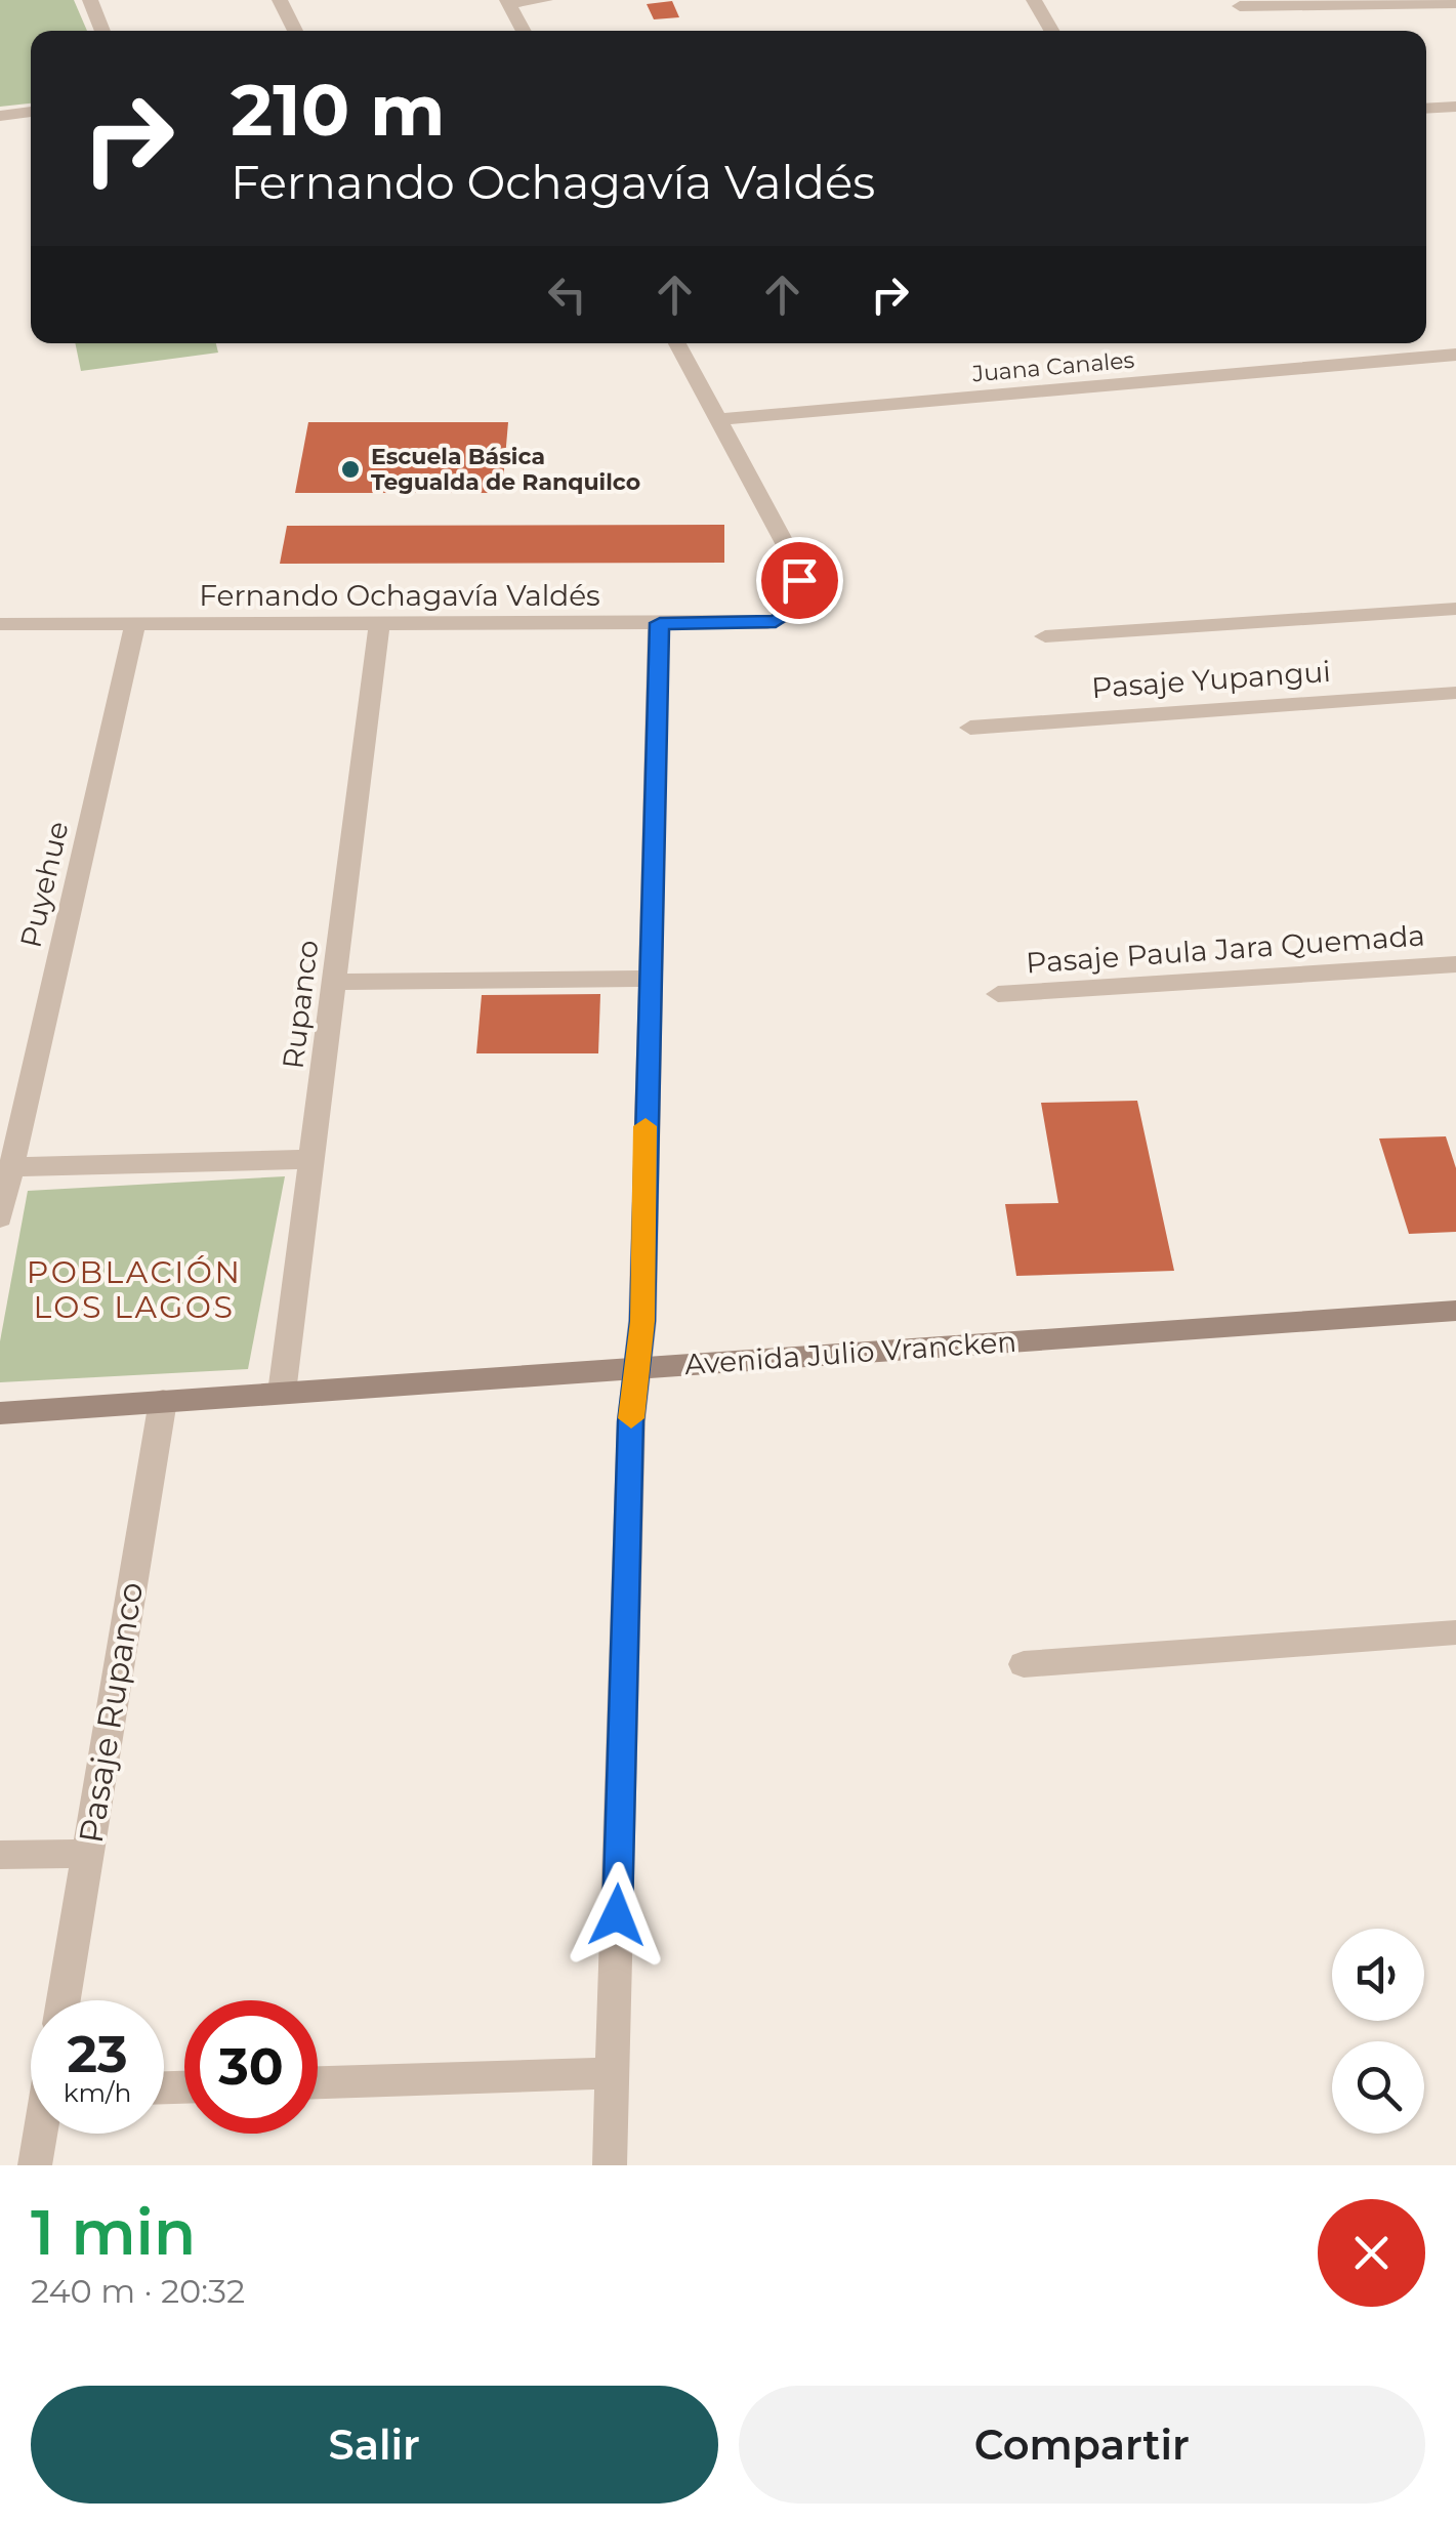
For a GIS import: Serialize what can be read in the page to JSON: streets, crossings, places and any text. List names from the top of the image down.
{
  "streets": {
    "street": [
      "Juana Canales",
      "Fernando Ochagavía Valdés",
      "Pasaje Yupangui",
      "Puyehue",
      "Pasaje Paula Jara Quemada",
      "Rupanco",
      "Avenida Julio Vrancken",
      "Pasaje Rupanco"
    ]
  },
  "crossings": [
    ["Juana Canales", "Fernando Ochagavía Valdés"],
    ["Fernando Ochagavía Valdés", "Puyehue"],
    ["Fernando Ochagavía Valdés", "Rupanco"],
    ["Rupanco", "Avenida Julio Vrancken"],
    ["Avenida Julio Vrancken", "Pasaje Rupanco"]
  ],
  "districts": ["POBLACIÓN LOS LAGOS"],
  "places": ["Escuela Básica Tegualda de Ranquilco"],
  "page": {
    "turn": ["210 m", "Fernando Ochagavía Valdés"],
    "speed": "23 km/h",
    "limit": "30",
    "heading": ["1 min", "240 m · 20:32"],
    "buttons": ["Salir", "Compartir"]
  }
}
